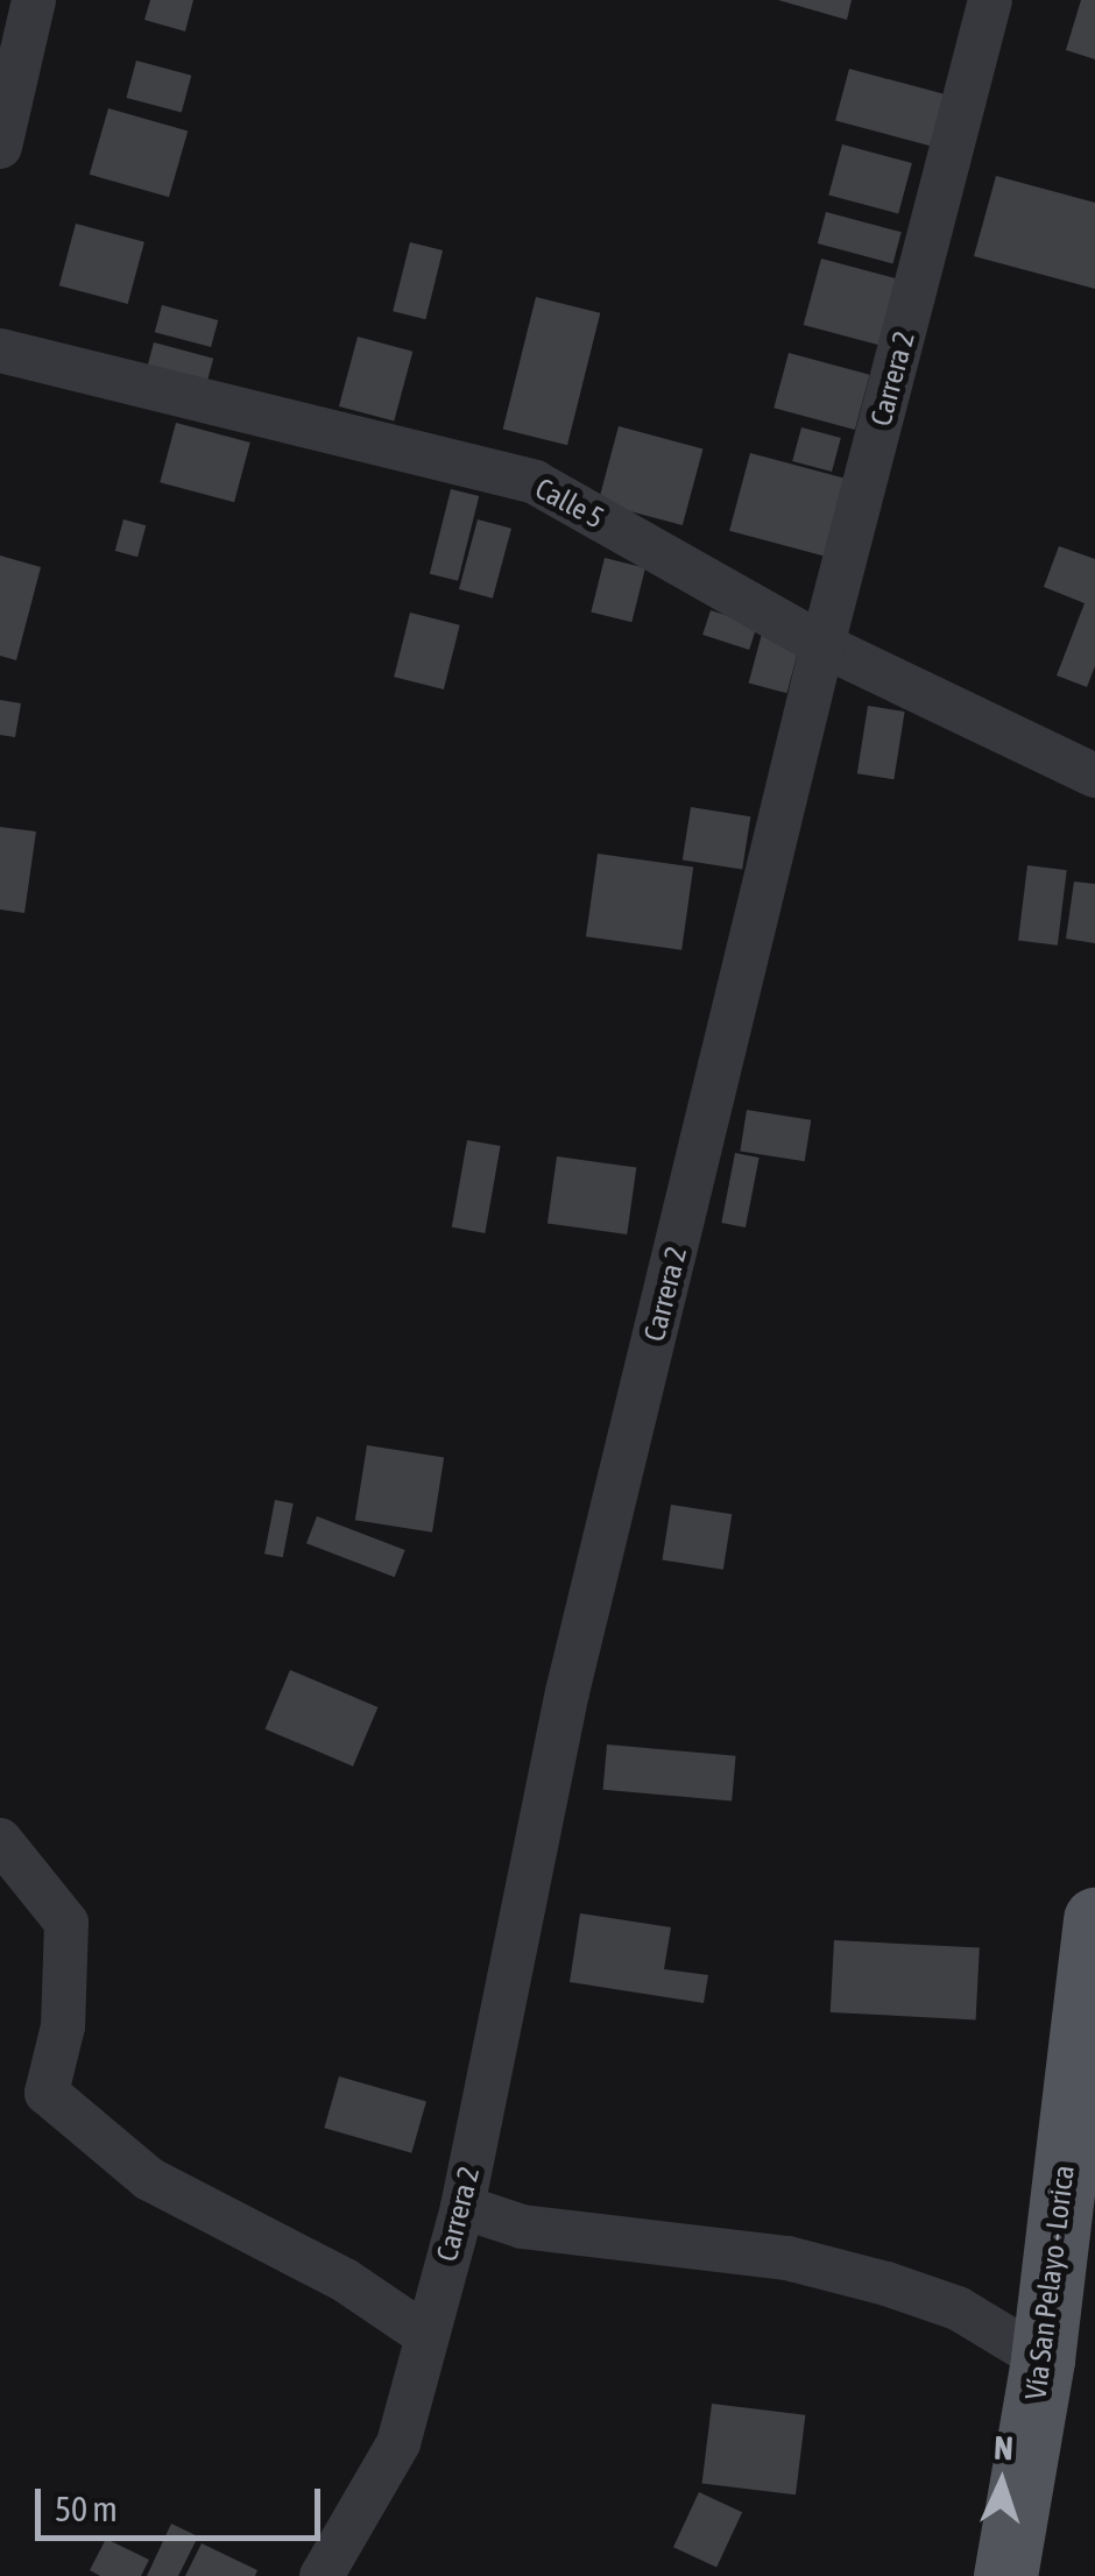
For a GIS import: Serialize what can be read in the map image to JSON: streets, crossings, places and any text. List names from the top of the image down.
{
  "streets": {
    "main road": ["Vía San Pelayo - Lorica"],
    "street": ["Carrera 2", "Calle 5"]
  },
  "crossings": [
    ["Carrera 2", "Calle 5"]
  ],
  "scale_bar": "50 m",
  "north": "top"
}
